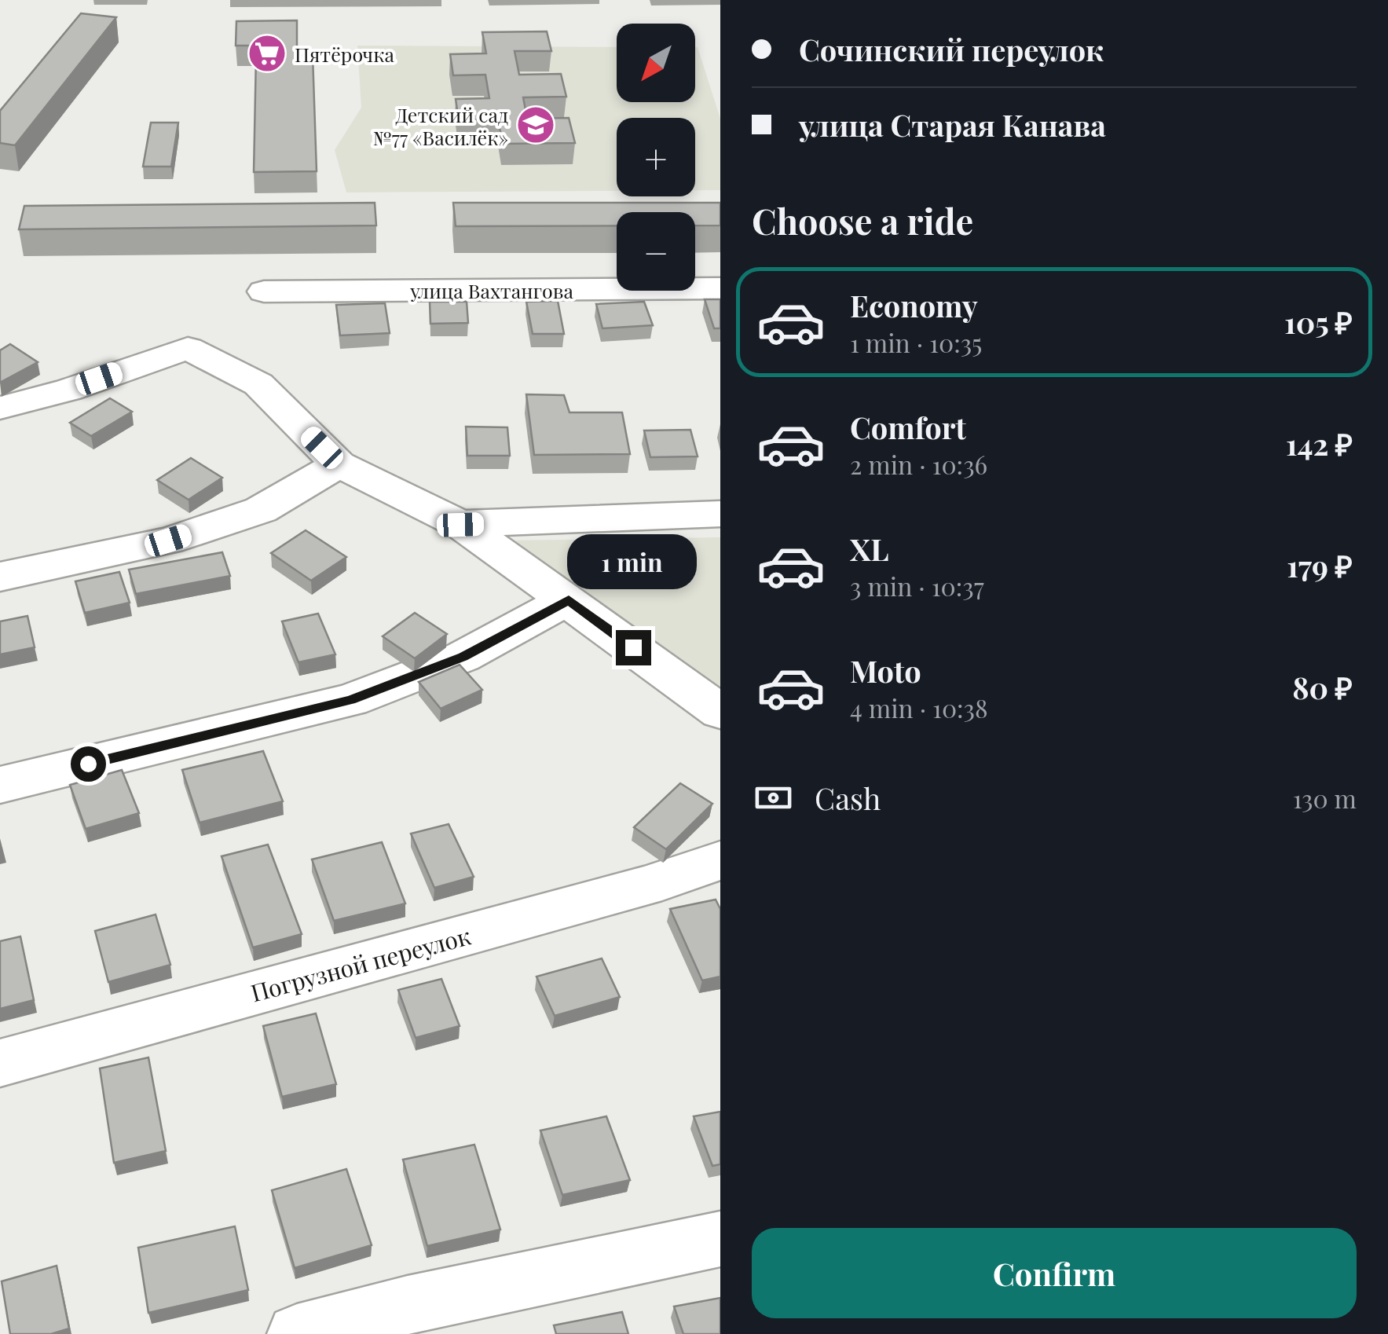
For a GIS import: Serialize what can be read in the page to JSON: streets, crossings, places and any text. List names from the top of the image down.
{
  "streets": {
    "street": ["улица Вахтангова", "Погрузной переулок"]
  },
  "places": {
    "supermarket": ["Пятёрочка"],
    "school or university": ["Детский сад №77 «Василёк»"]
  },
  "north": "bottom left",
  "page": {
    "banner": ["Сочинский переулок", "улица Старая Канава"],
    "map_buttons": ["+", "−"],
    "heading": "Choose a ride",
    "list": [
      {
        "name": "Economy",
        "note": "1 min · 10:35",
        "value": "105 ₽"
      },
      {
        "name": "Comfort",
        "note": "2 min · 10:36",
        "value": "142 ₽"
      },
      {
        "name": "XL",
        "note": "3 min · 10:37",
        "value": "179 ₽"
      },
      {
        "name": "Moto",
        "note": "4 min · 10:38",
        "value": "80 ₽"
      }
    ],
    "bubble": "1 min",
    "pay": ["Cash", "130 m"],
    "buttons": "Confirm"
  }
}
